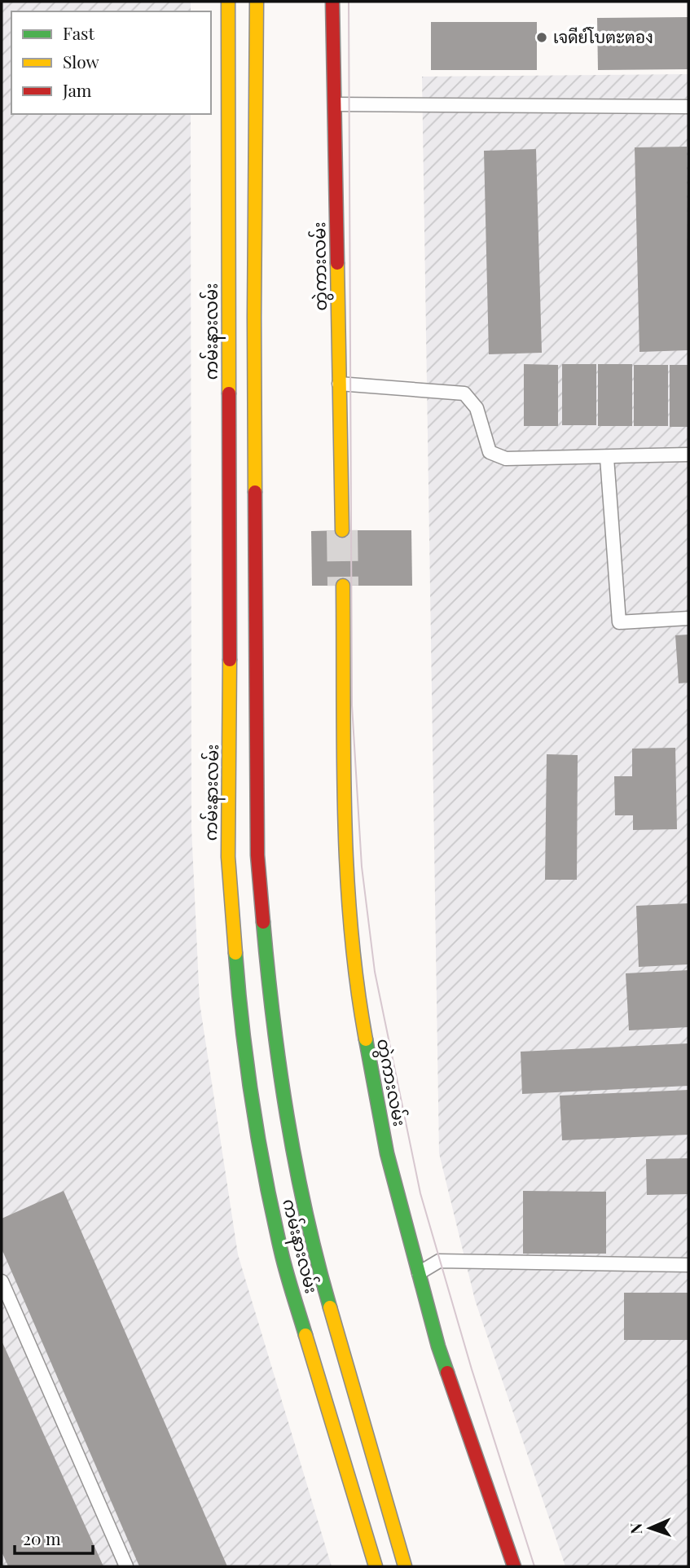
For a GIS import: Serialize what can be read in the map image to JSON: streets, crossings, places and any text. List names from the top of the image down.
{
  "streets": {
    "main road": ["တွဲကားလမ်း", "ကမ်းနားလမ်း"]
  },
  "places": ["เจดีย์โบตะตอง"],
  "legend": ["Fast", "Slow", "Jam"],
  "scale_bar": "20 m",
  "north": "left"
}
